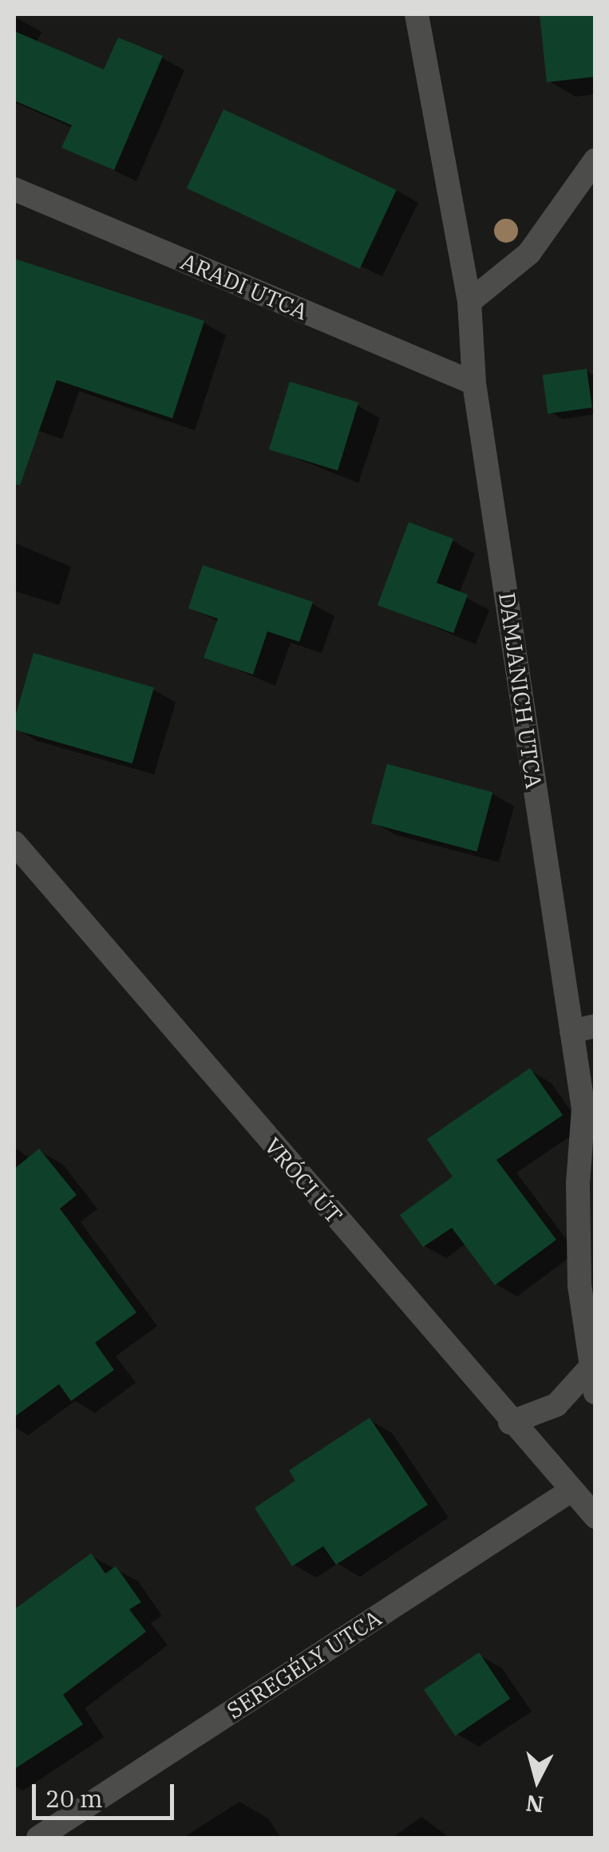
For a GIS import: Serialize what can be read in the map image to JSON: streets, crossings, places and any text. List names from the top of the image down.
{
  "streets": {
    "street": [
      "ARADI UTCA",
      "DAMJANICH UTCA",
      "VRÓCI ÚT",
      "SEREGÉLY UTCA"
    ]
  },
  "crossings": [
    ["ARADI UTCA", "DAMJANICH UTCA"],
    ["VRÓCI ÚT", "SEREGÉLY UTCA"]
  ],
  "scale_bar": "20 m",
  "north": "bottom"
}
